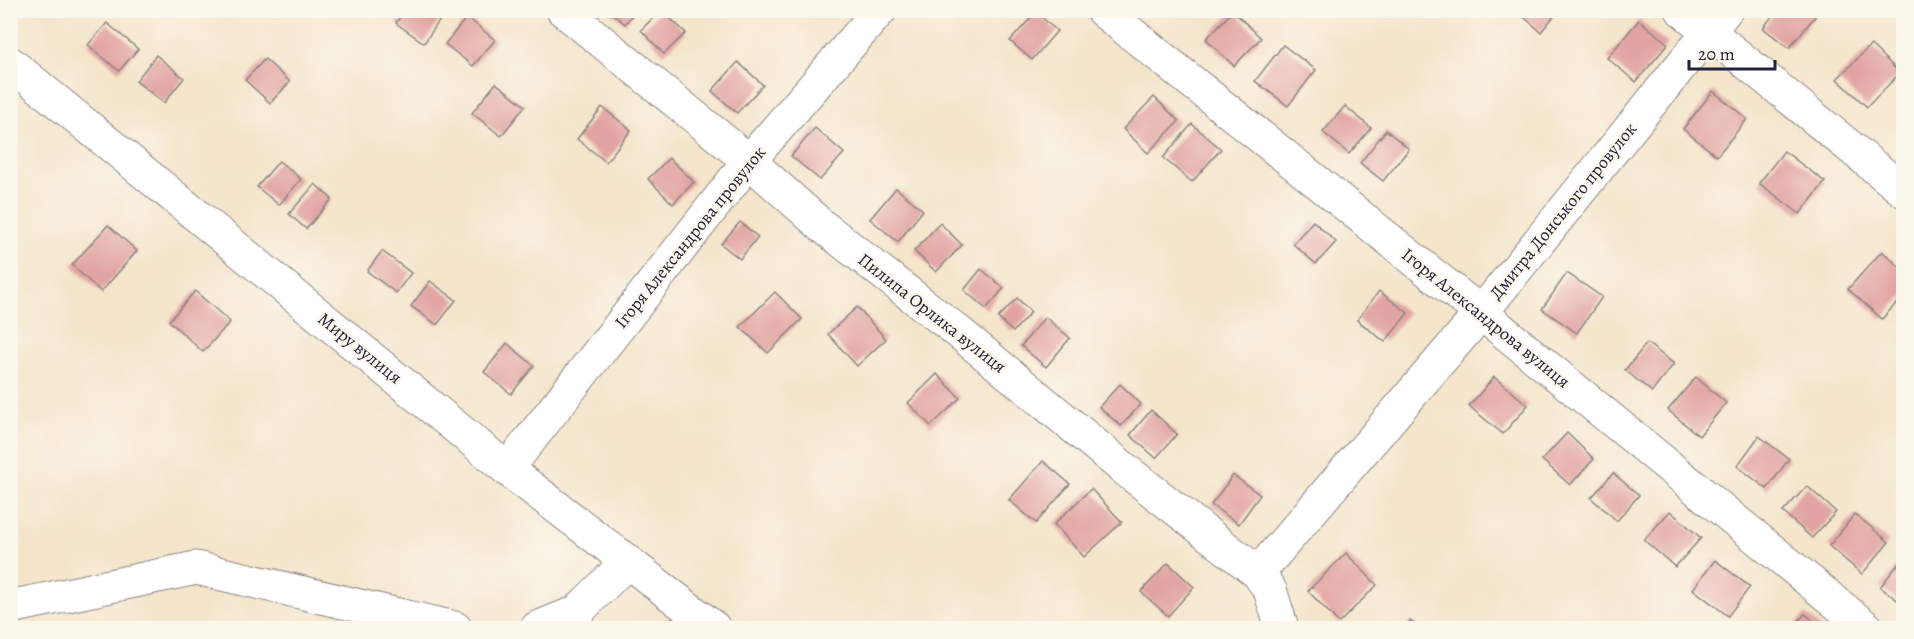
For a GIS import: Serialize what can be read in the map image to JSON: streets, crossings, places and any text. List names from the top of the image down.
{
  "streets": {
    "street": [
      "Дмитра Донського провулок",
      "Ігоря Александрова провулок",
      "Пилипа Орлика вулиця",
      "Ігоря Александрова вулиця",
      "Миру вулиця"
    ]
  },
  "crossings": [
    ["Дмитра Донського провулок", "Пилипа Орлика вулиця"],
    ["Дмитра Донського провулок", "Ігоря Александрова вулиця"],
    ["Ігоря Александрова провулок", "Пилипа Орлика вулиця"],
    ["Ігоря Александрова провулок", "Миру вулиця"]
  ],
  "scale_bar": "20 m"
}
